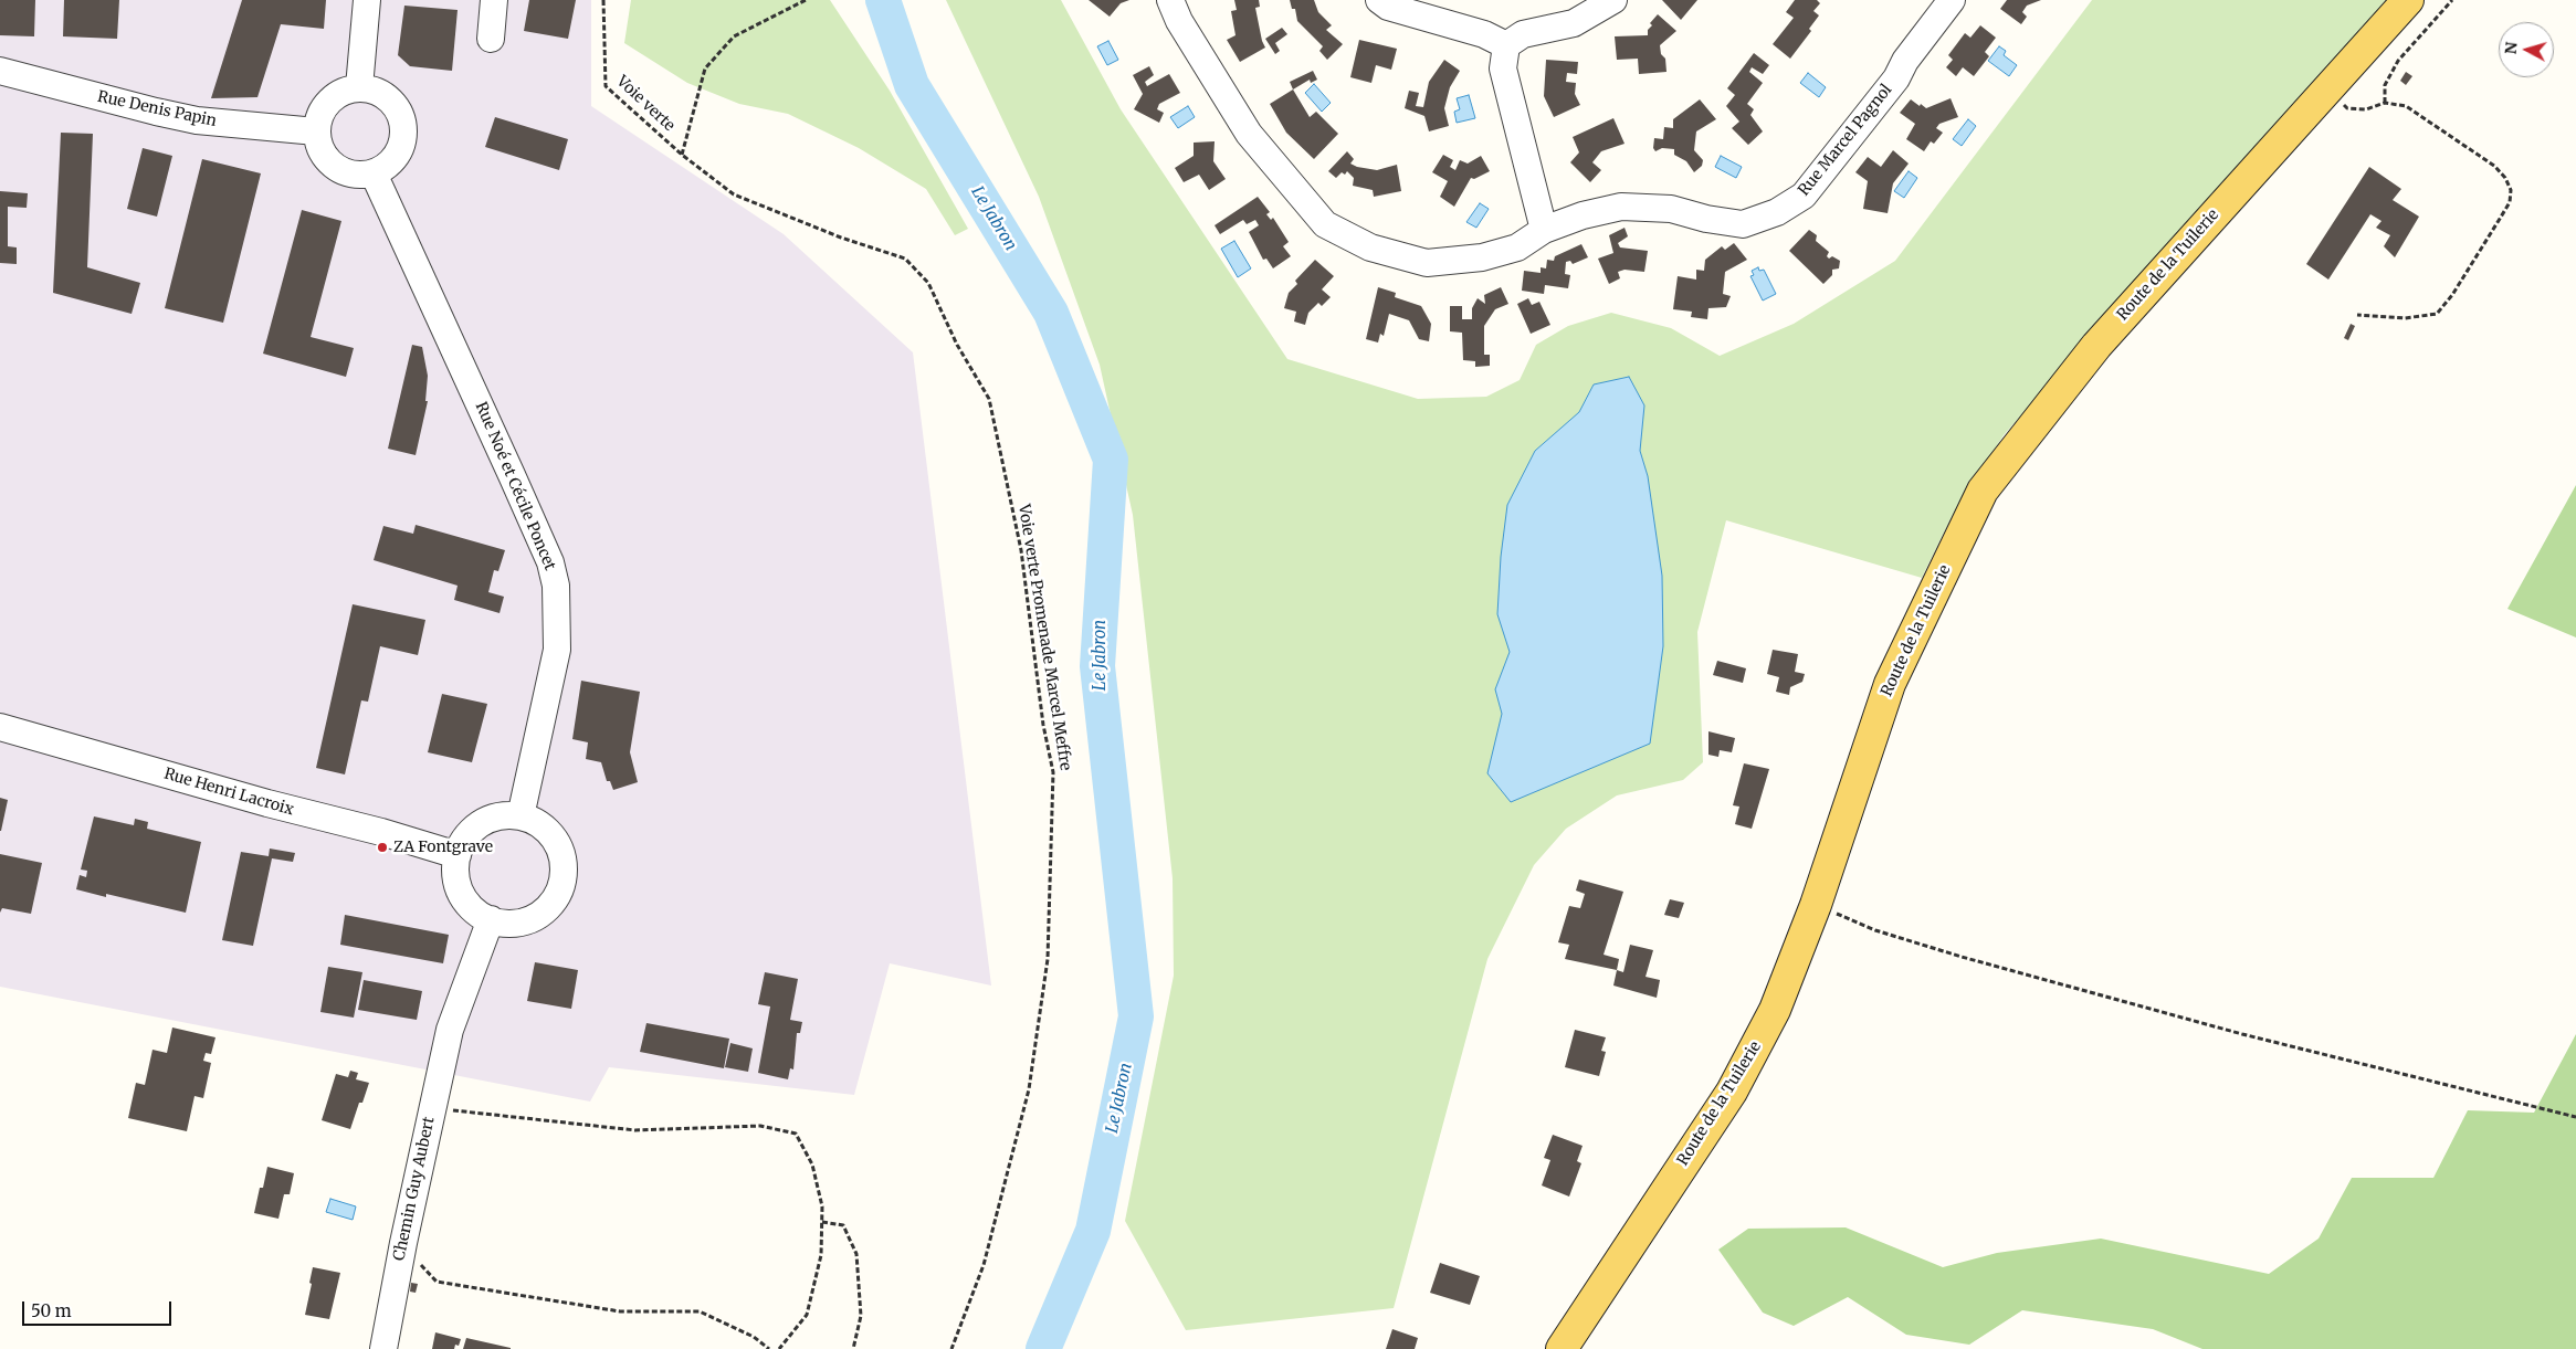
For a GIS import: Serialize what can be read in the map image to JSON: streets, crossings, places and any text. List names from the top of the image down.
{
  "streets": {
    "main road": ["Route de la Tuilerie"],
    "street": [
      "Rue Denis Papin",
      "Rue Marcel Pagnol",
      "Rue Noé et Cécile Poncet",
      "Rue Henri Lacroix",
      "Chemin Guy Aubert"
    ],
    "path": ["Voie verte", "Voie verte Promenade Marcel Meffre"]
  },
  "crossings": [
    ["Voie verte", "Voie verte Promenade Marcel Meffre"],
    ["Rue Denis Papin", "Rue Noé et Cécile Poncet"],
    ["Rue Noé et Cécile Poncet", "Rue Henri Lacroix"],
    ["Rue Noé et Cécile Poncet", "Chemin Guy Aubert"],
    ["Rue Henri Lacroix", "Chemin Guy Aubert"]
  ],
  "water": ["Le Jabron"],
  "places": ["ZA Fontgrave"],
  "scale_bar": "50 m",
  "north": "left"
}
